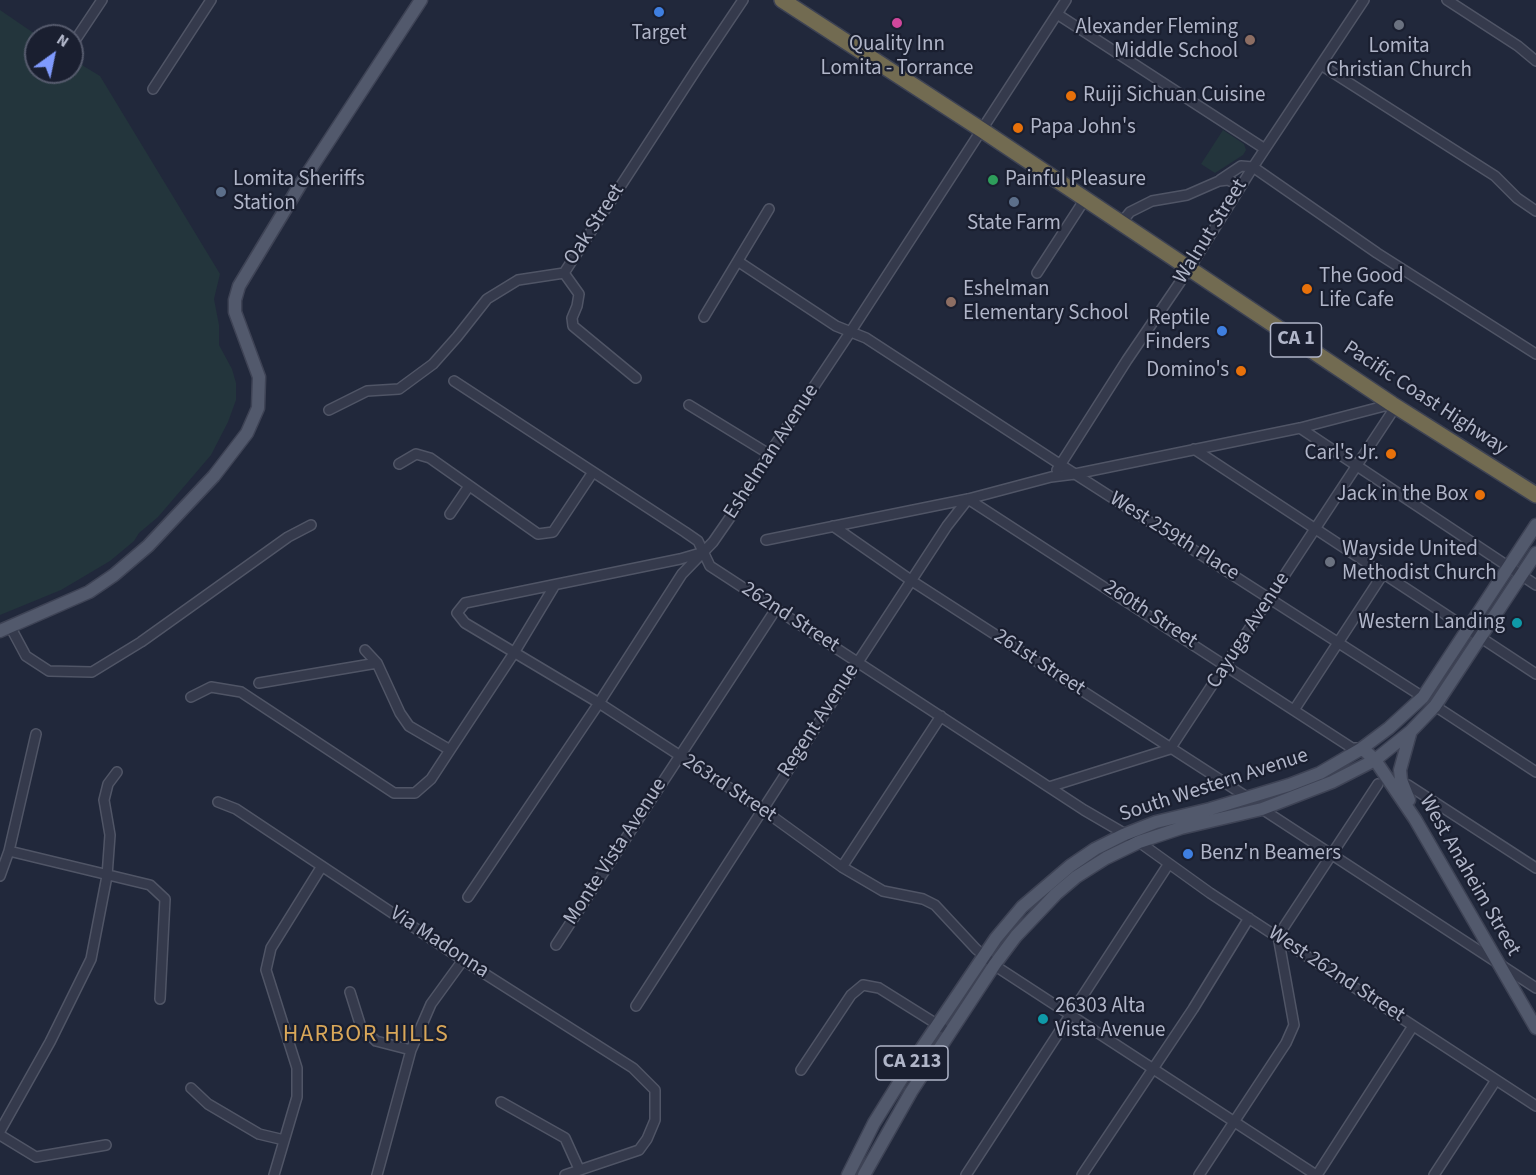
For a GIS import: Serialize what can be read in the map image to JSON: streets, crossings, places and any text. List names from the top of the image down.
{
  "streets": {
    "highway": ["CA 1", "Pacific Coast Highway"],
    "main road": ["South Western Avenue", "West Anaheim Street", "CA 213"],
    "street": [
      "Oak Street",
      "Walnut Street",
      "Eshelman Avenue",
      "West 259th Place",
      "260th Street",
      "262nd Street",
      "Cayuga Avenue",
      "261st Street",
      "Regent Avenue",
      "263rd Street",
      "Monte Vista Avenue",
      "Via Madonna",
      "West 262nd Street"
    ]
  },
  "crossings": [
    ["Walnut Street", "Pacific Coast Highway"],
    ["Walnut Street", "West 259th Place"],
    ["Pacific Coast Highway", "Eshelman Avenue"],
    ["Pacific Coast Highway", "Cayuga Avenue"],
    ["Eshelman Avenue", "West 259th Place"],
    ["Eshelman Avenue", "262nd Street"],
    ["Eshelman Avenue", "263rd Street"],
    ["West 259th Place", "Cayuga Avenue"],
    ["West 259th Place", "South Western Avenue"],
    ["260th Street", "Cayuga Avenue"],
    ["260th Street", "Regent Avenue"],
    ["260th Street", "South Western Avenue"],
    ["260th Street", "West Anaheim Street"],
    ["262nd Street", "Regent Avenue"],
    ["262nd Street", "South Western Avenue"],
    ["262nd Street", "Monte Vista Avenue"],
    ["262nd Street", "West 262nd Street"],
    ["Cayuga Avenue", "261st Street"],
    ["261st Street", "Regent Avenue"],
    ["261st Street", "South Western Avenue"],
    ["Regent Avenue", "263rd Street"],
    ["South Western Avenue", "263rd Street"],
    ["South Western Avenue", "West Anaheim Street"],
    ["South Western Avenue", "West 262nd Street"],
    ["263rd Street", "Monte Vista Avenue"]
  ],
  "districts": ["HARBOR HILLS"],
  "places": [
    "Target",
    "Quality Inn Lomita - Torrance",
    "Lomita Christian Church",
    "Alexander Fleming Middle School",
    "Ruiji Sichuan Cuisine",
    "Papa John's",
    "Painful Pleasure",
    "Lomita Sheriffs Station",
    "State Farm",
    "The Good Life Cafe",
    "Eshelman Elementary School",
    "Reptile Finders",
    "Domino's",
    "Carl's Jr.",
    "Jack in the Box",
    "Wayside United Methodist Church",
    "Western Landing",
    "Benz'n Beamers",
    "26303 Alta Vista Avenue"
  ],
  "north": "top right"
}
